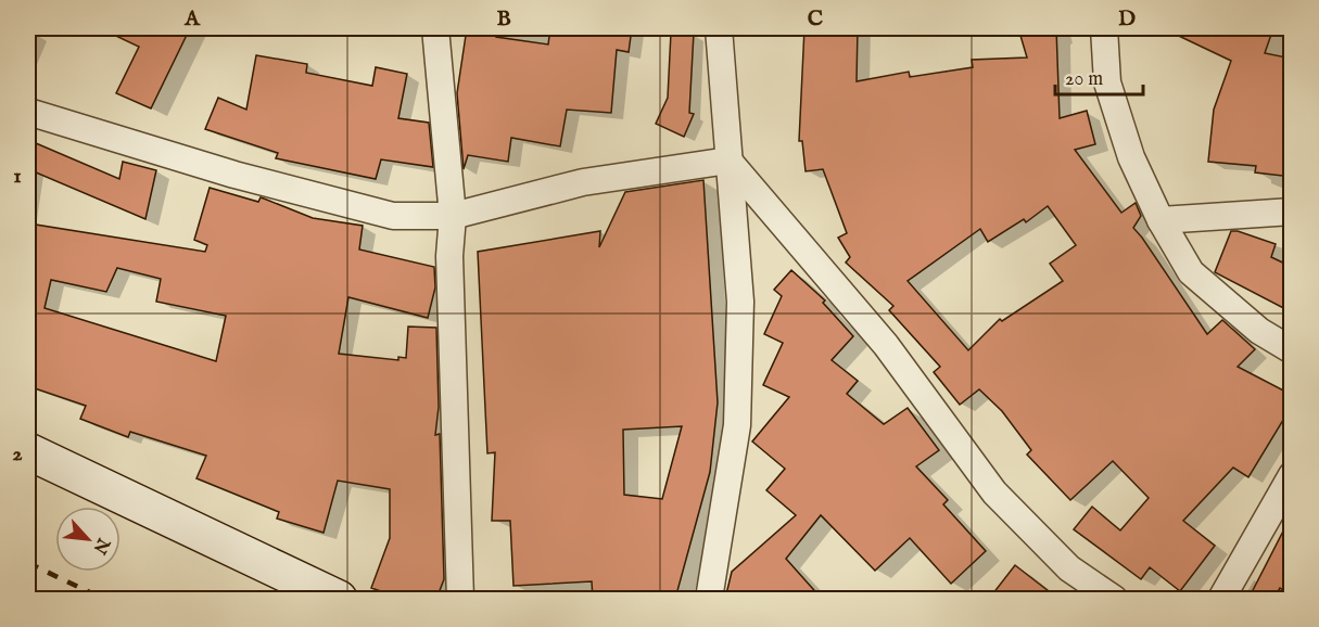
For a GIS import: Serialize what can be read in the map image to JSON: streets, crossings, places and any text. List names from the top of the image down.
{
  "scale_bar": "20 m",
  "north": "bottom right",
  "grid": {
    "columns": [
      "A",
      "B",
      "C",
      "D"
    ],
    "rows": ["1", "2"]
  }
}
